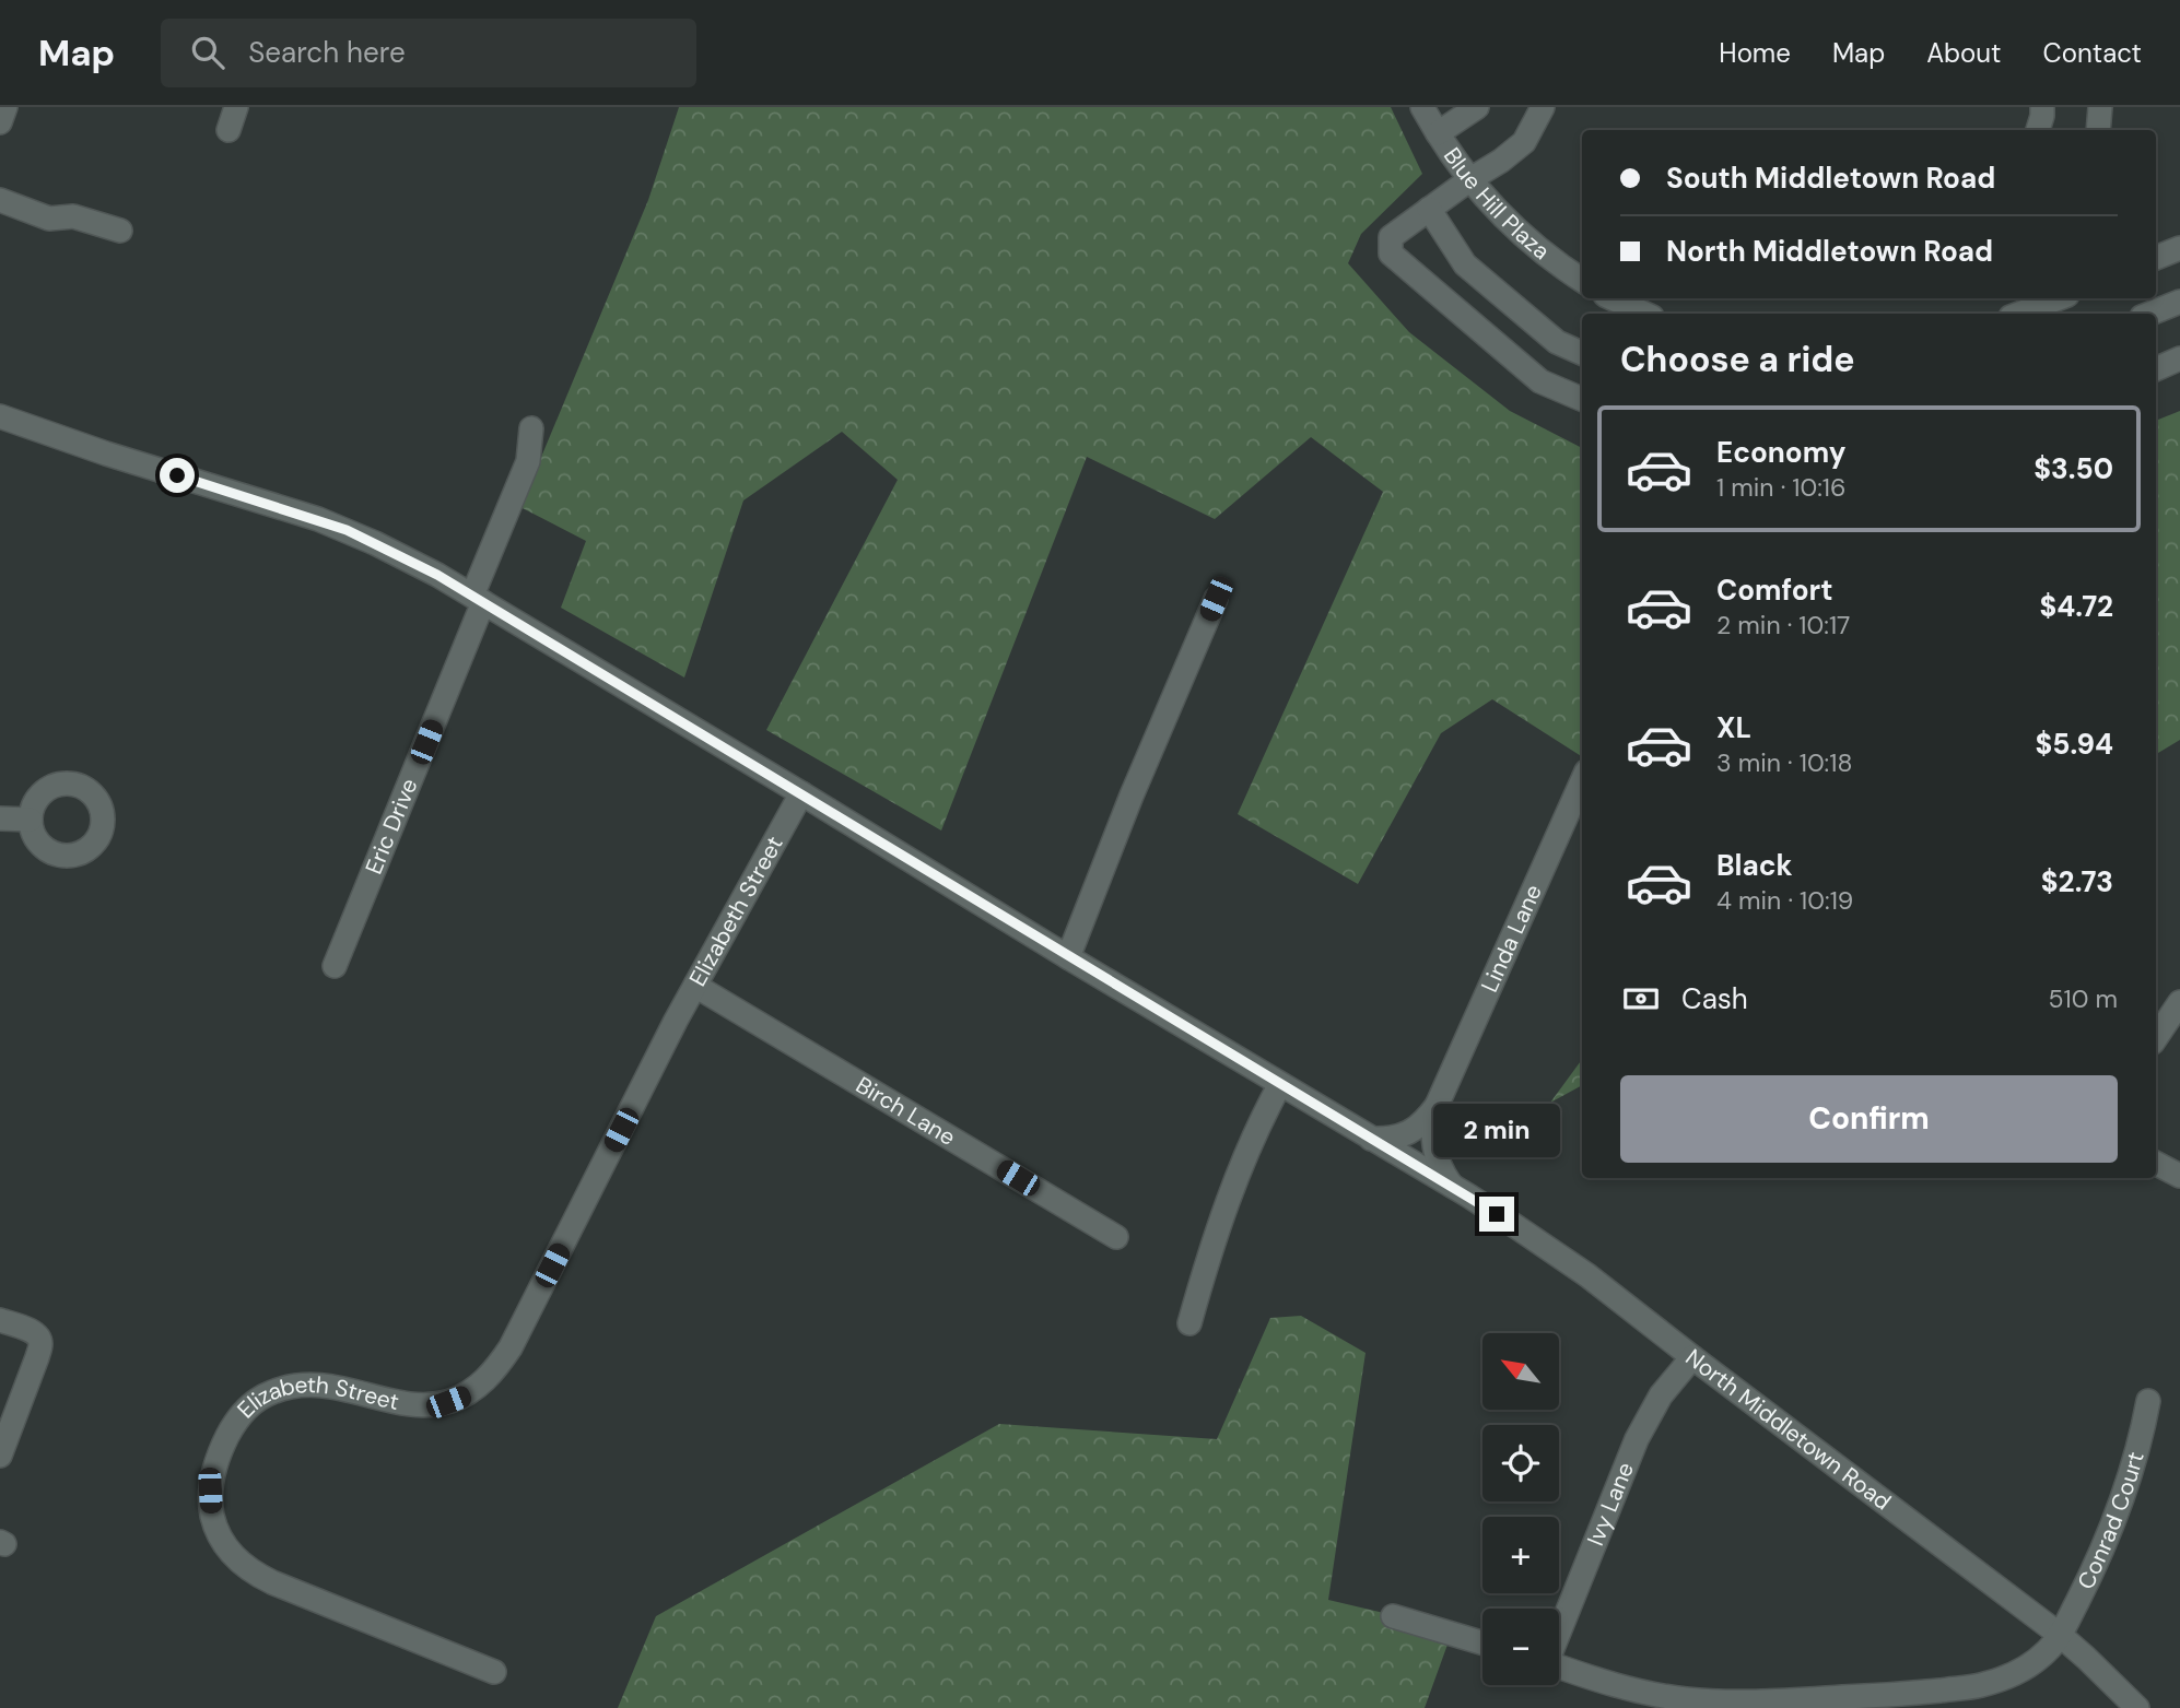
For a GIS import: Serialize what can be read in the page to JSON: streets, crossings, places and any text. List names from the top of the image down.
{
  "streets": {
    "street": [
      "Blue Hill Plaza",
      "Eric Drive",
      "Elizabeth Street",
      "Linda Lane",
      "Birch Lane",
      "North Middletown Road",
      "Ivy Lane",
      "Conrad Court"
    ]
  },
  "crossings": [
    ["Eric Drive", "North Middletown Road"],
    ["Elizabeth Street", "Birch Lane"],
    ["Elizabeth Street", "North Middletown Road"],
    ["Linda Lane", "North Middletown Road"],
    ["North Middletown Road", "Ivy Lane"],
    ["North Middletown Road", "Conrad Court"]
  ],
  "north": "top left",
  "page": {
    "header": "Map",
    "search": "Search here",
    "nav": [
      "Home",
      "Map",
      "About",
      "Contact"
    ],
    "banner": ["South Middletown Road", "North Middletown Road"],
    "heading": "Choose a ride",
    "list": [
      {
        "name": "Economy",
        "note": "1 min · 10:16",
        "value": "$3.50"
      },
      {
        "name": "Comfort",
        "note": "2 min · 10:17",
        "value": "$4.72"
      },
      {
        "name": "XL",
        "note": "3 min · 10:18",
        "value": "$5.94"
      },
      {
        "name": "Black",
        "note": "4 min · 10:19",
        "value": "$2.73"
      }
    ],
    "pay": ["Cash", "510 m"],
    "buttons": "Confirm",
    "bubble": "2 min",
    "map_buttons": ["+", "−"]
  }
}
